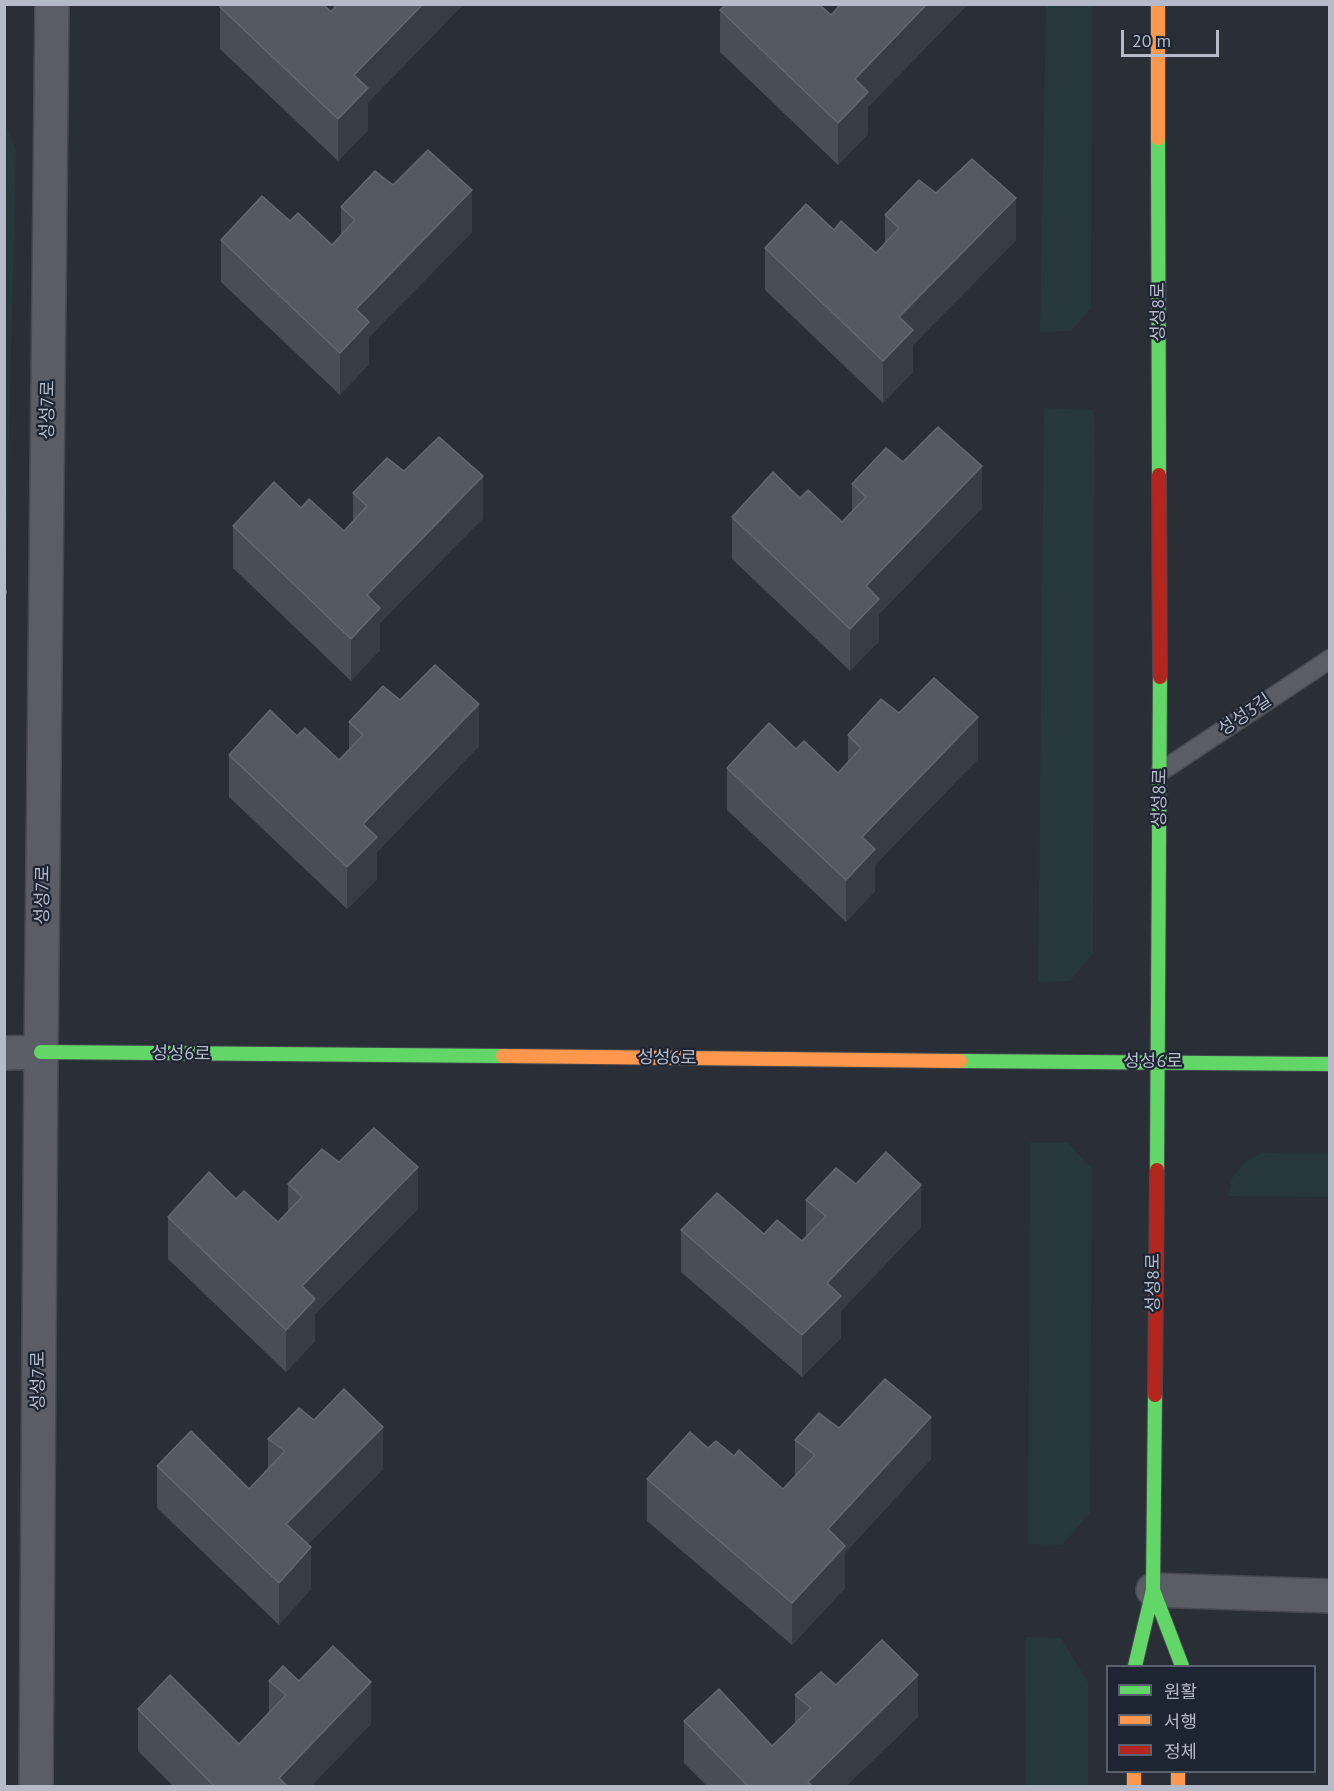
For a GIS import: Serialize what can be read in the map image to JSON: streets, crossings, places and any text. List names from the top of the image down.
{
  "streets": {
    "street": ["성성8로", "성성7로", "성성6로"],
    "lane": ["성성3길"]
  },
  "crossings": [
    ["성성8로", "성성3길"],
    ["성성8로", "성성6로"],
    ["성성7로", "성성6로"]
  ],
  "legend": ["원활", "서행", "정체"],
  "scale_bar": "20 m"
}
